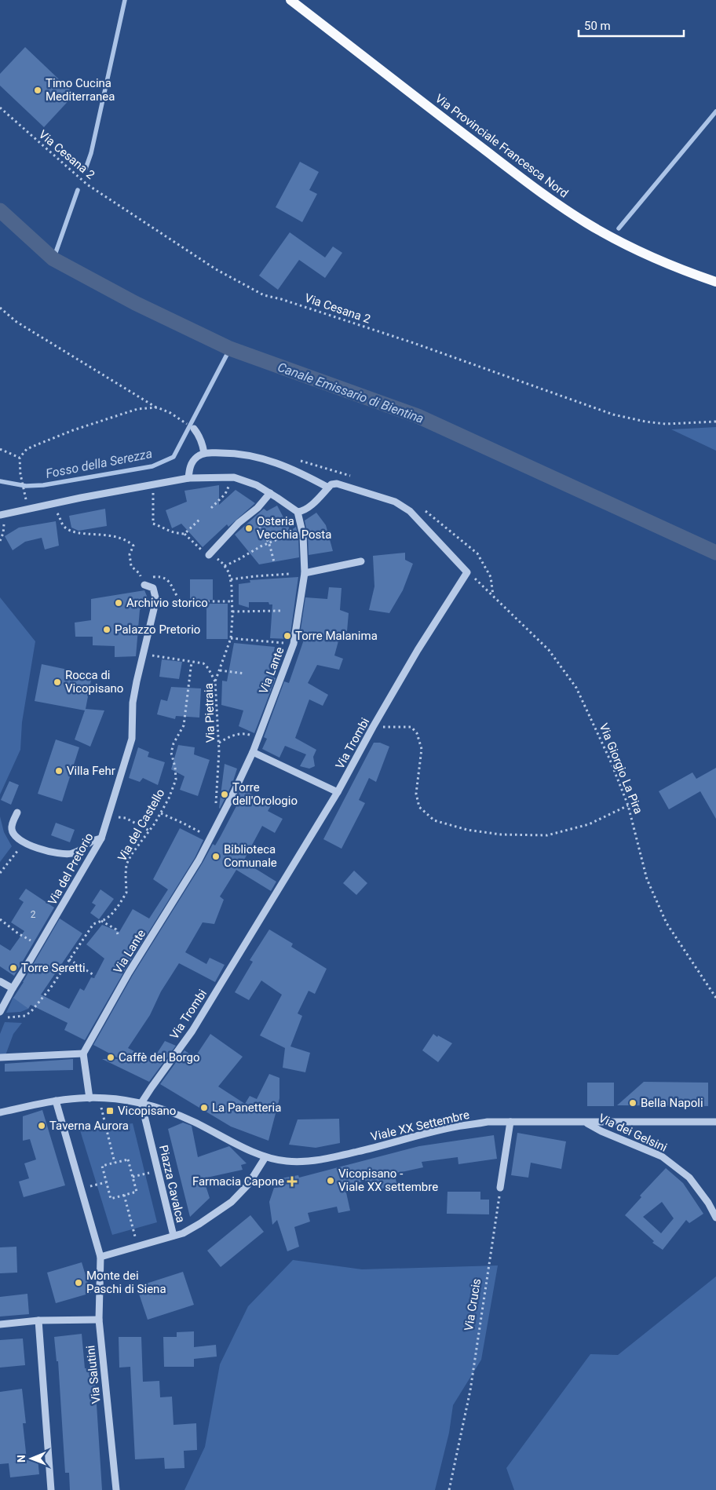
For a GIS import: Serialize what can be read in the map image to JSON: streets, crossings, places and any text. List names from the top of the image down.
{
  "streets": {
    "main road": ["Via Provinciale Francesca Nord"],
    "street": [
      "Via Lante",
      "Via Trombi",
      "Via del Pretorio",
      "Viale XX Settembre",
      "Via dei Gelsini",
      "Piazza Cavalca",
      "Via Salutini"
    ],
    "path": [
      "Via Cesana 2",
      "Via Pietraia",
      "Via Giorgio La Pira",
      "Via del Castello",
      "Via Crucis"
    ]
  },
  "crossings": [
    ["Via Trombi", "Via Giorgio La Pira"],
    ["Via Trombi", "Viale XX Settembre"],
    ["Via Trombi", "Piazza Cavalca"],
    ["Via del Castello", "Via del Pretorio"],
    ["Viale XX Settembre", "Via dei Gelsini"],
    ["Viale XX Settembre", "Piazza Cavalca"],
    ["Piazza Cavalca", "Via Salutini"]
  ],
  "water": ["Canale Emissario di Bientina", "Fosso della Serezza"],
  "places": {
    "other": [
      "Timo Cucina Mediterranea",
      "Osteria Vecchia Posta",
      "Archivio storico",
      "Palazzo Pretorio",
      "Torre Malanima",
      "Rocca di Vicopisano",
      "Villa Fehr",
      "Torre dell'Orologio",
      "Biblioteca Comunale",
      "Torre Seretti",
      "Caffè del Borgo",
      "Bella Napoli",
      "La Panetteria",
      "Taverna Aurora",
      "Vicopisano - Viale XX settembre",
      "Monte dei Paschi di Siena"
    ],
    "transit": ["Vicopisano"],
    "health": ["Farmacia Capone"]
  },
  "house_numbers": ["2"],
  "scale_bar": "50 m",
  "north": "left"
}
